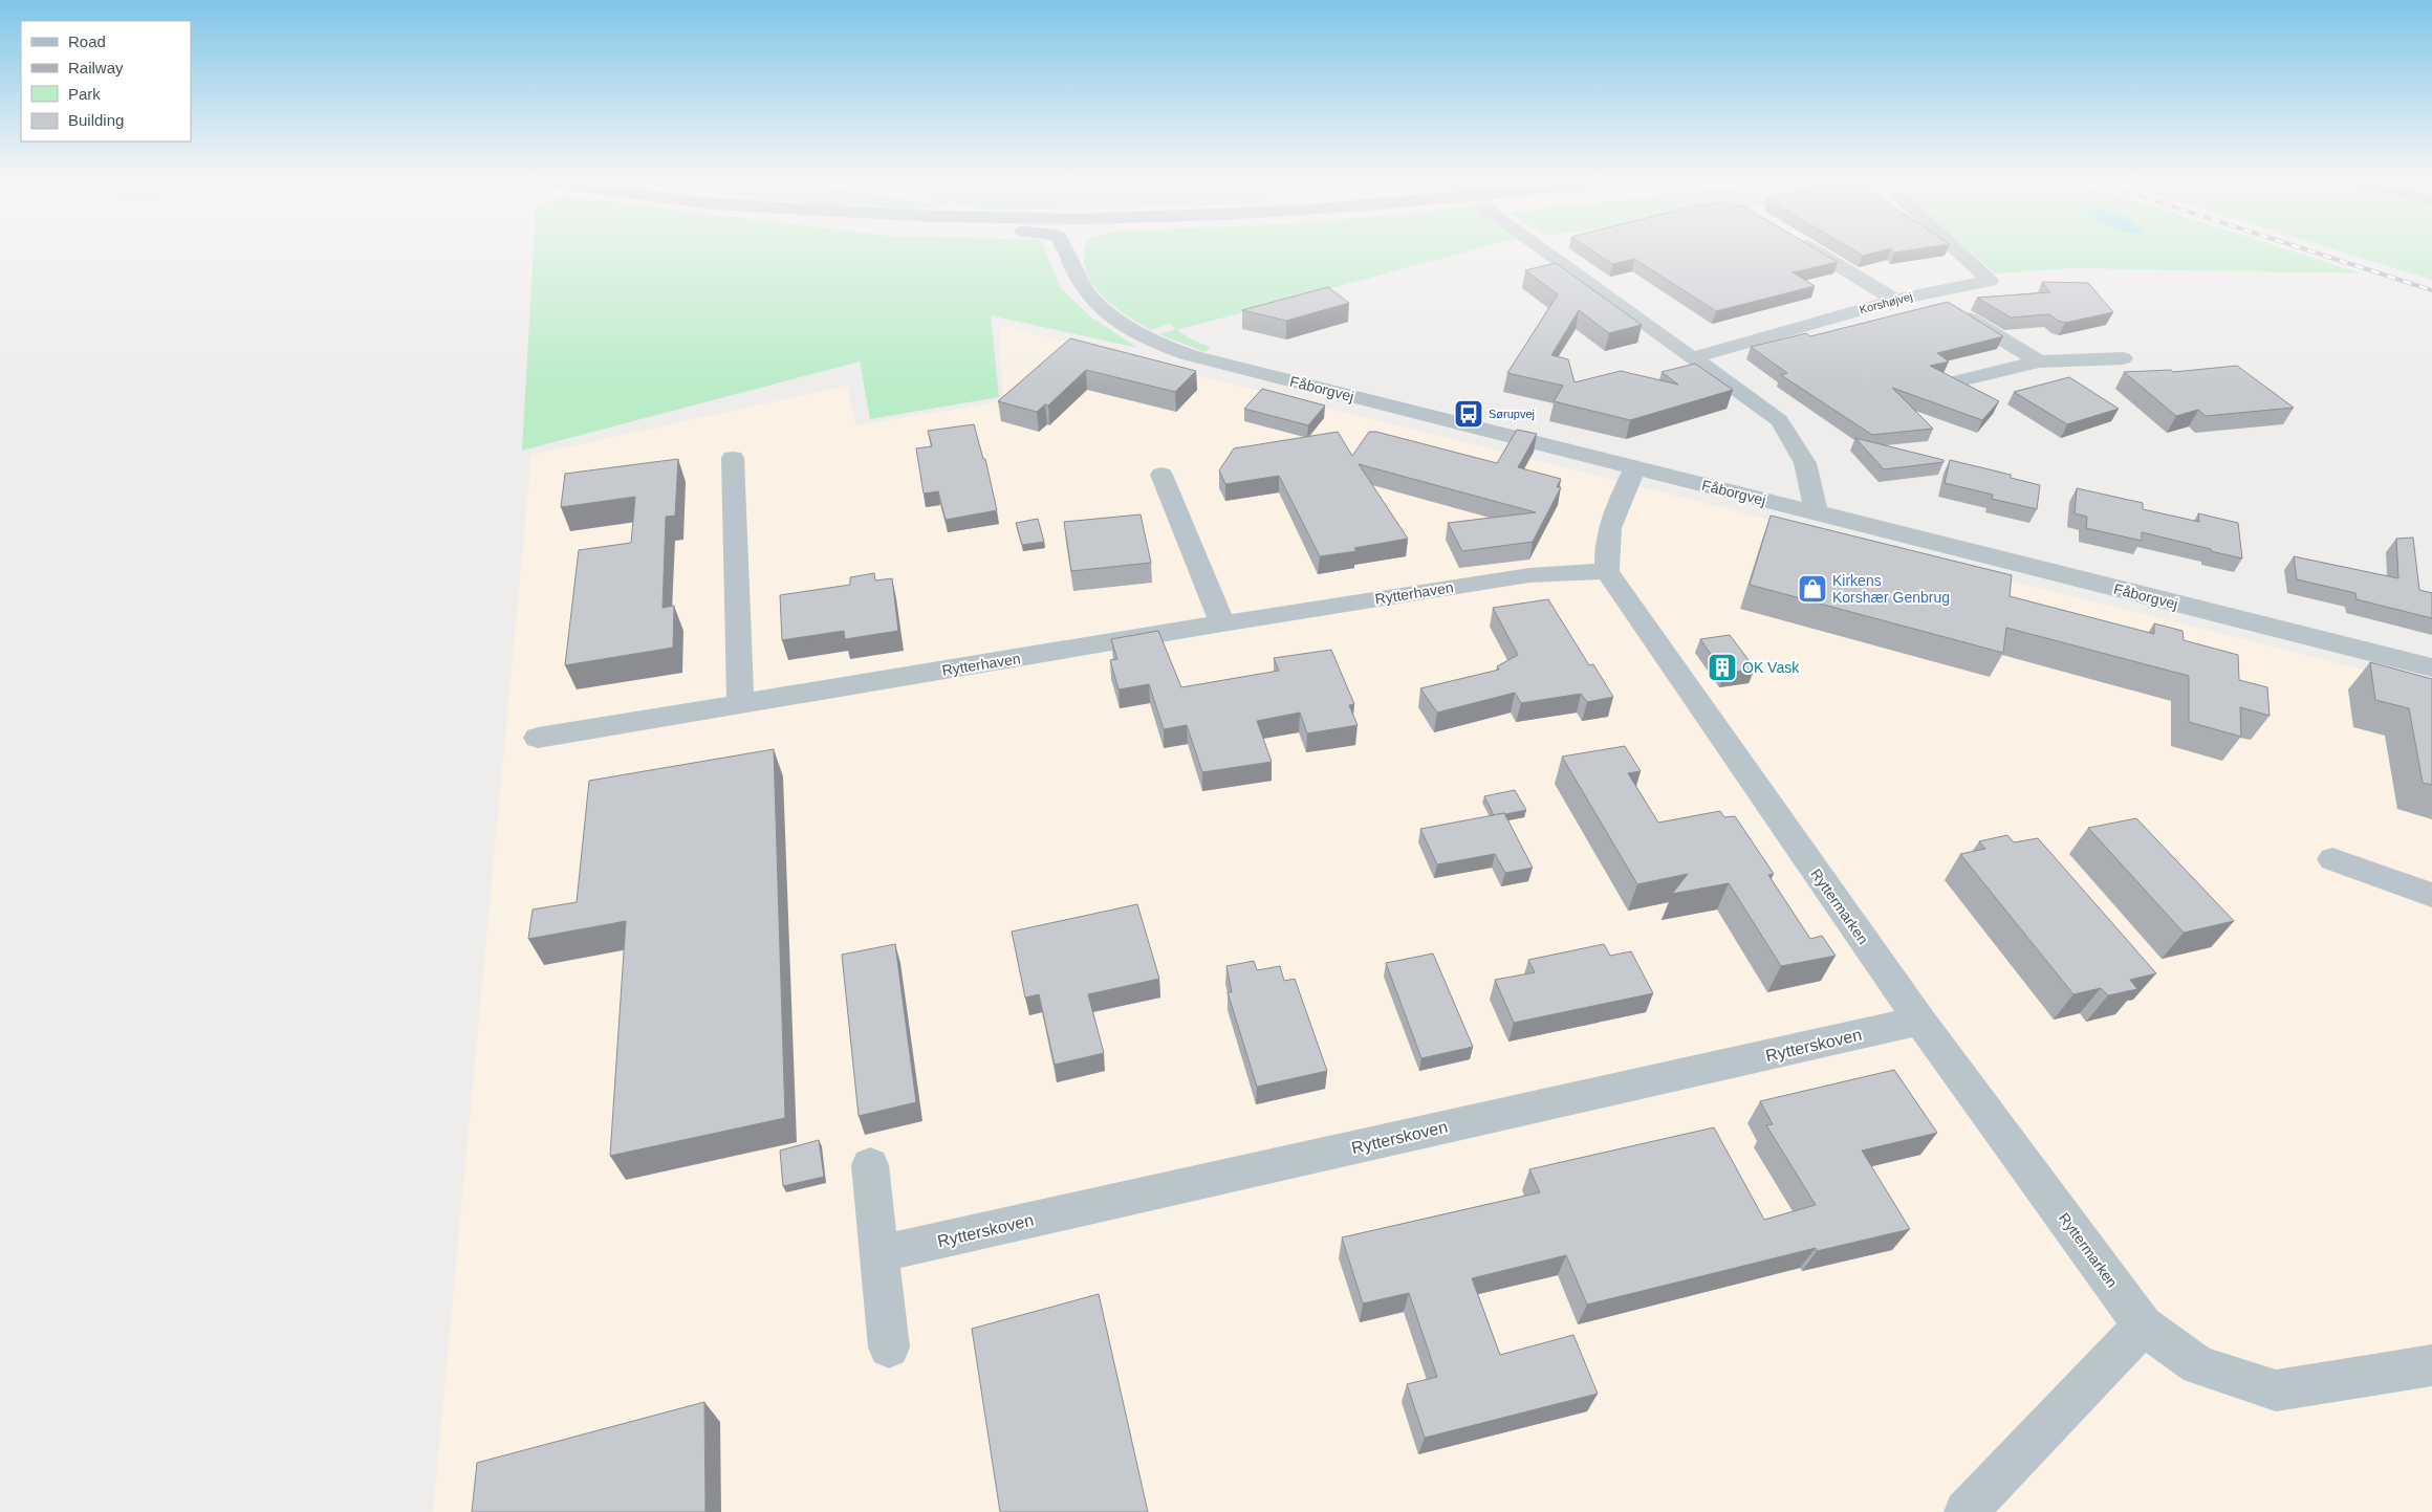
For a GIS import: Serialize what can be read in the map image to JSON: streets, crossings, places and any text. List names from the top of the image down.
{
  "streets": {
    "street": [
      "Korshøjvej",
      "Fåborgvej",
      "Rytterhaven",
      "Ryttermarken",
      "Rytterskoven"
    ]
  },
  "crossings": [
    ["Rytterhaven", "Ryttermarken"],
    ["Ryttermarken", "Rytterskoven"]
  ],
  "places": {
    "bus stop": ["Sørupvej"],
    "shop": ["Kirkens Korshær Genbrug"],
    "building": ["OK Vask"]
  },
  "legend": [
    "Road",
    "Railway",
    "Park",
    "Building"
  ]
}
